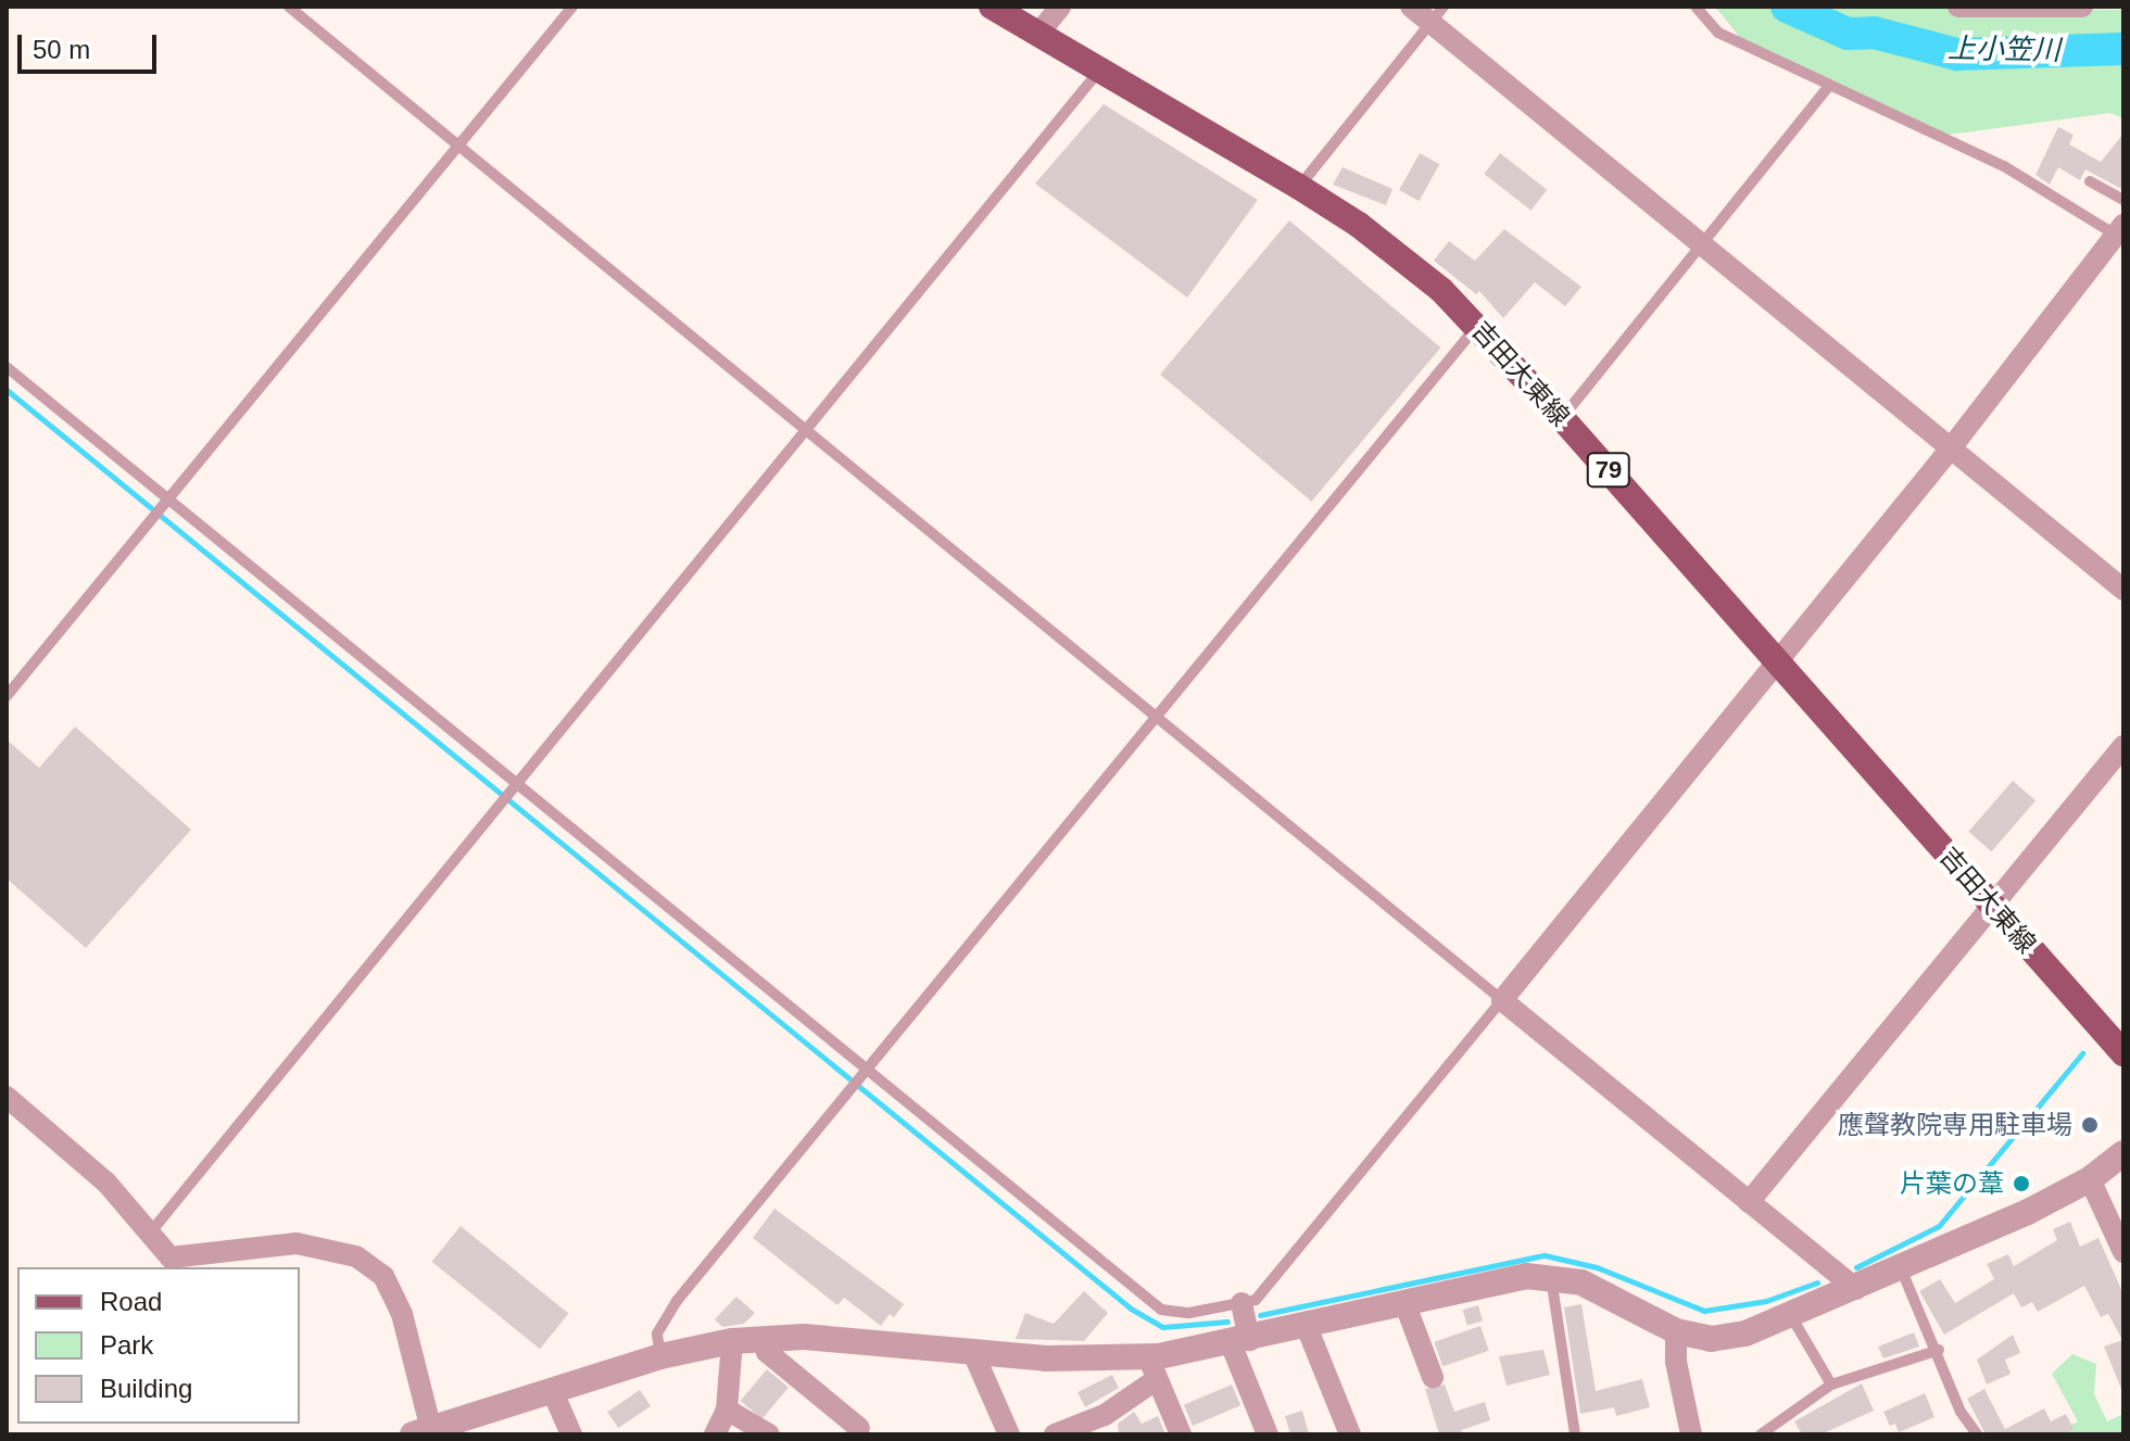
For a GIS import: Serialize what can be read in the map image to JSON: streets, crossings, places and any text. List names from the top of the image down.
{
  "streets": {
    "main road": ["吉田大東線", "79"]
  },
  "water": ["上小笠川"],
  "places": ["應聲教院専用駐車場", "片葉の葦"],
  "legend": ["Road", "Park", "Building"],
  "scale_bar": "50 m"
}
